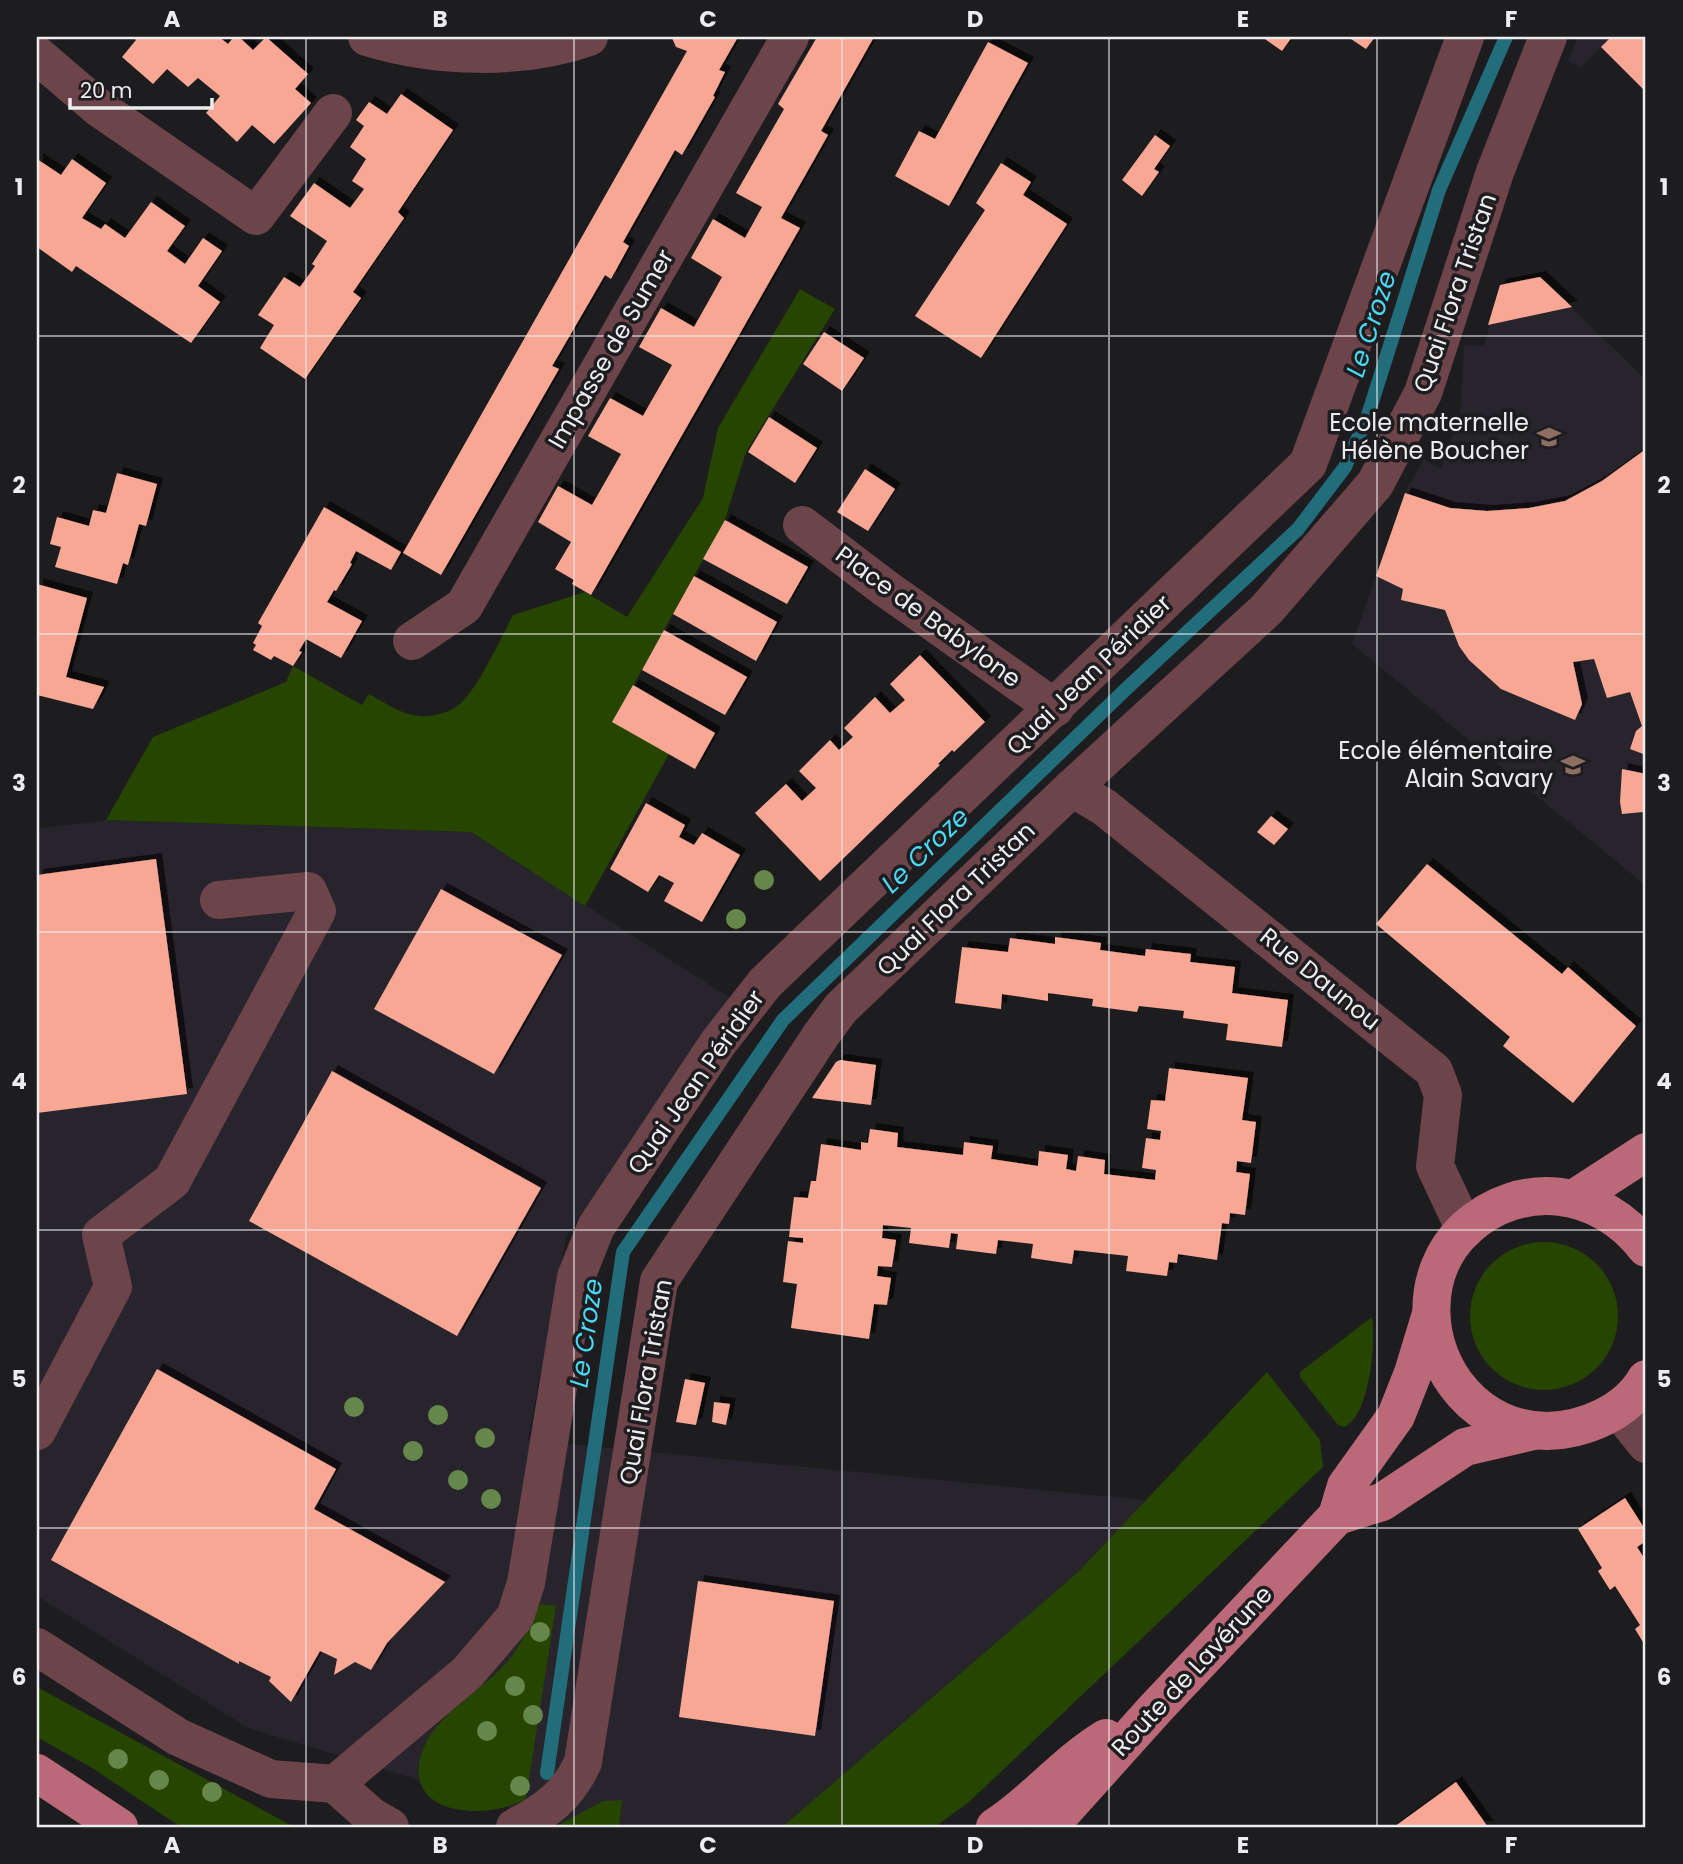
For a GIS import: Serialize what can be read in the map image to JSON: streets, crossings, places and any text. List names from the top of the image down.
{
  "streets": {
    "main road": ["Route de Lavérune"],
    "street": [
      "Quai Flora Tristan",
      "Impasse de Sumer",
      "Place de Babylone",
      "Quai Jean Péridier",
      "Rue Daunou"
    ]
  },
  "crossings": [
    ["Quai Flora Tristan", "Rue Daunou"],
    ["Place de Babylone", "Quai Jean Péridier"]
  ],
  "water": ["Le Croze"],
  "places": {
    "school or university": ["Ecole maternelle Hélène Boucher", "Ecole élémentaire Alain Savary"]
  },
  "scale_bar": "20 m",
  "grid": {
    "columns": [
      "A",
      "B",
      "C",
      "D",
      "E",
      "F"
    ],
    "rows": [
      "1",
      "2",
      "3",
      "4",
      "5",
      "6"
    ]
  }
}
